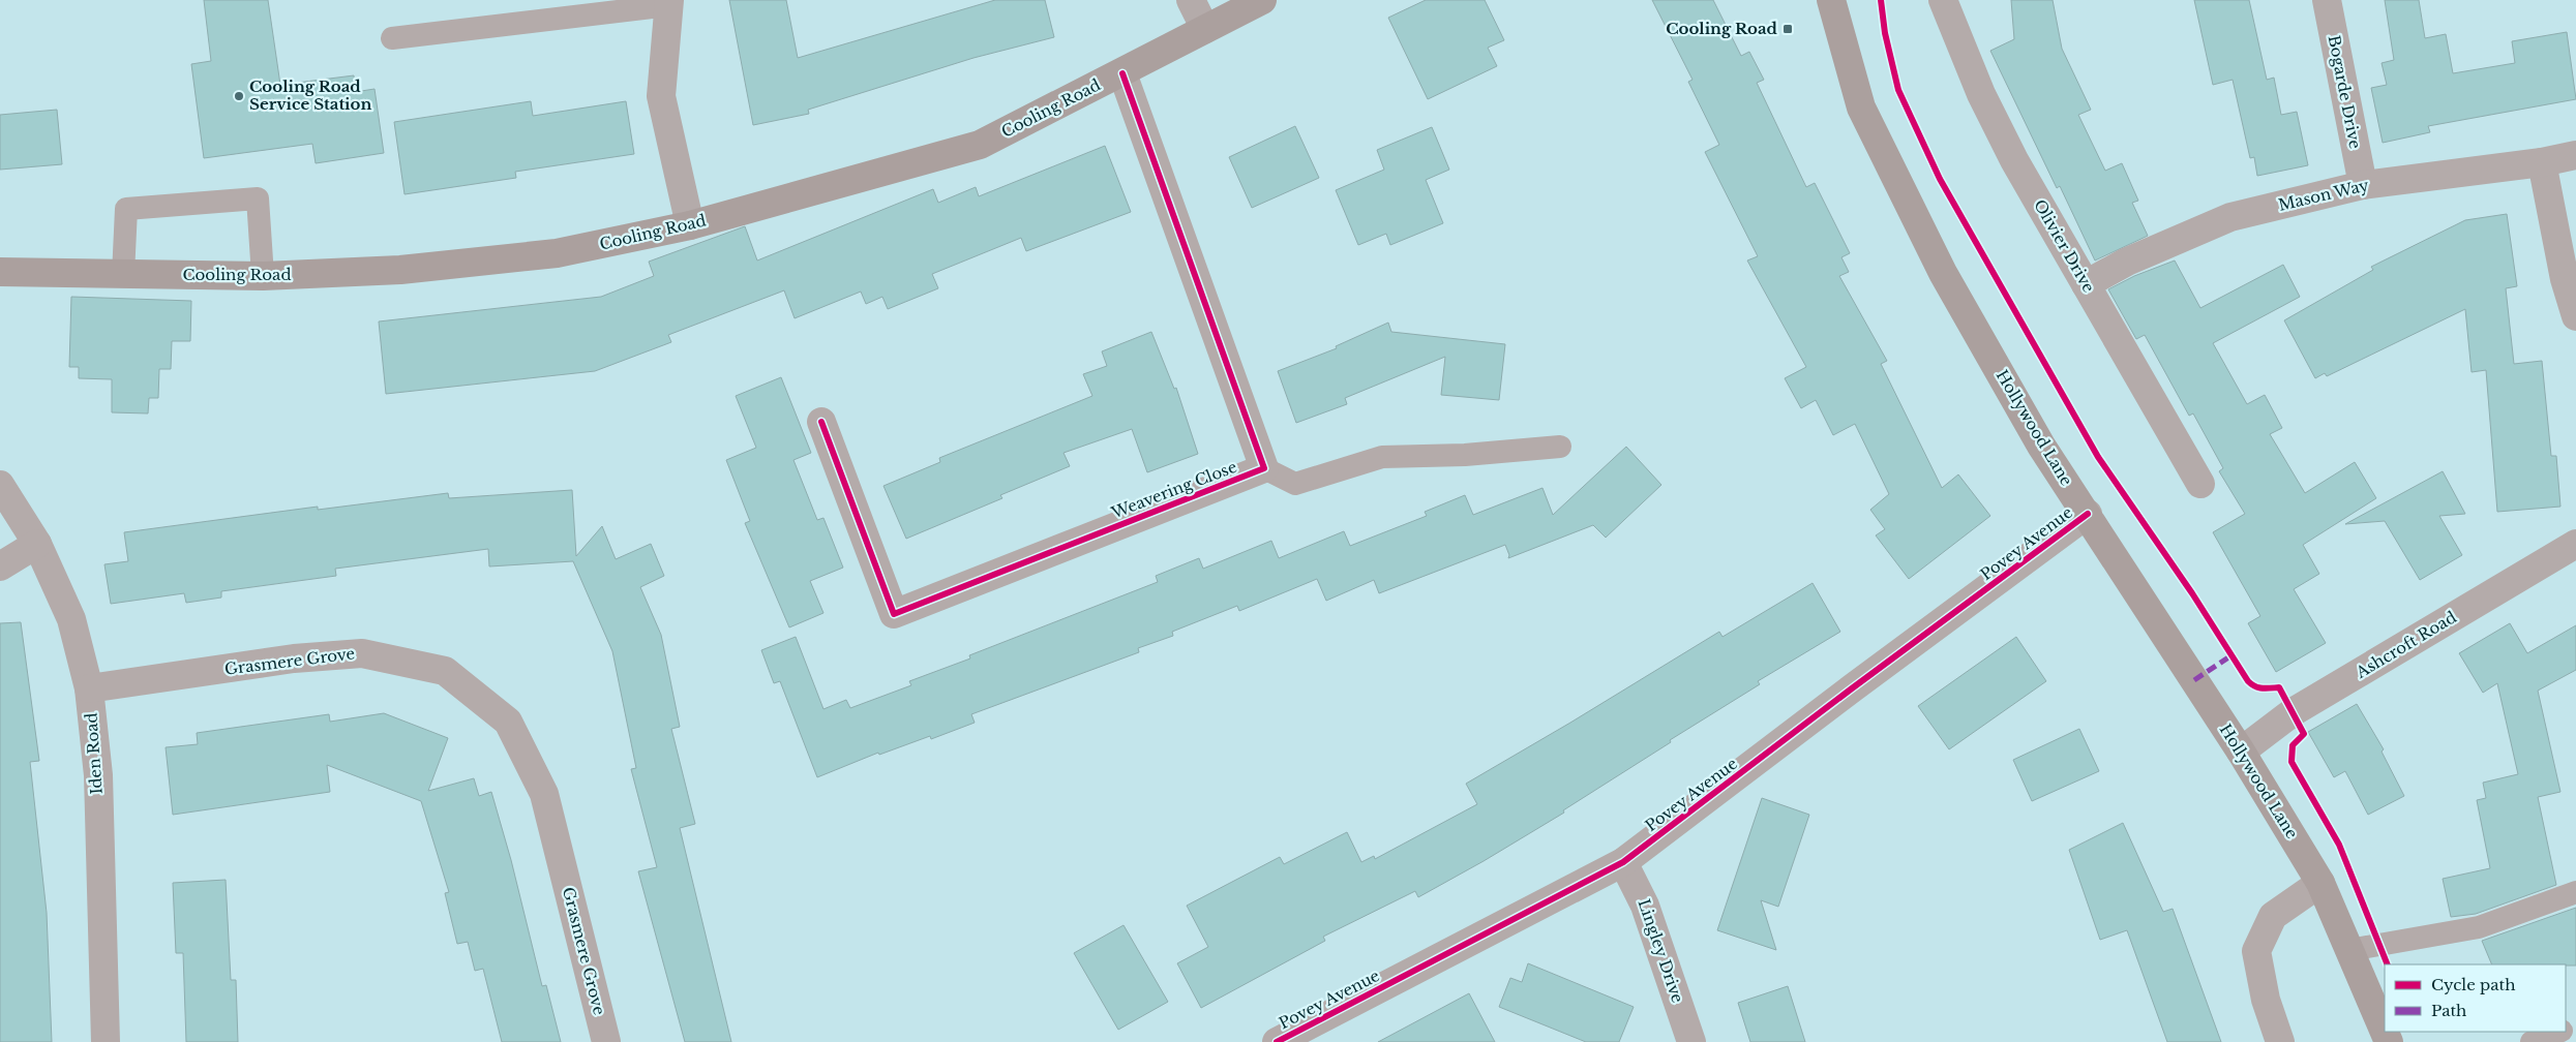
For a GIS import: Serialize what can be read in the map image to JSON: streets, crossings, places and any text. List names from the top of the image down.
{
  "streets": {
    "main road": ["Cooling Road", "Hollywood Lane"],
    "street": [
      "Bogarde Drive",
      "Mason Way",
      "Olivier Drive",
      "Weavering Close",
      "Povey Avenue",
      "Ashcroft Road",
      "Grasmere Grove",
      "Iden Road",
      "Lingley Drive"
    ]
  },
  "crossings": [
    ["Bogarde Drive", "Mason Way"],
    ["Mason Way", "Olivier Drive"],
    ["Hollywood Lane", "Povey Avenue"],
    ["Hollywood Lane", "Ashcroft Road"],
    ["Povey Avenue", "Lingley Drive"],
    ["Grasmere Grove", "Iden Road"]
  ],
  "places": {
    "transit": ["Cooling Road"],
    "other": ["Cooling Road Service Station"]
  },
  "legend": ["Cycle path", "Path"]
}
